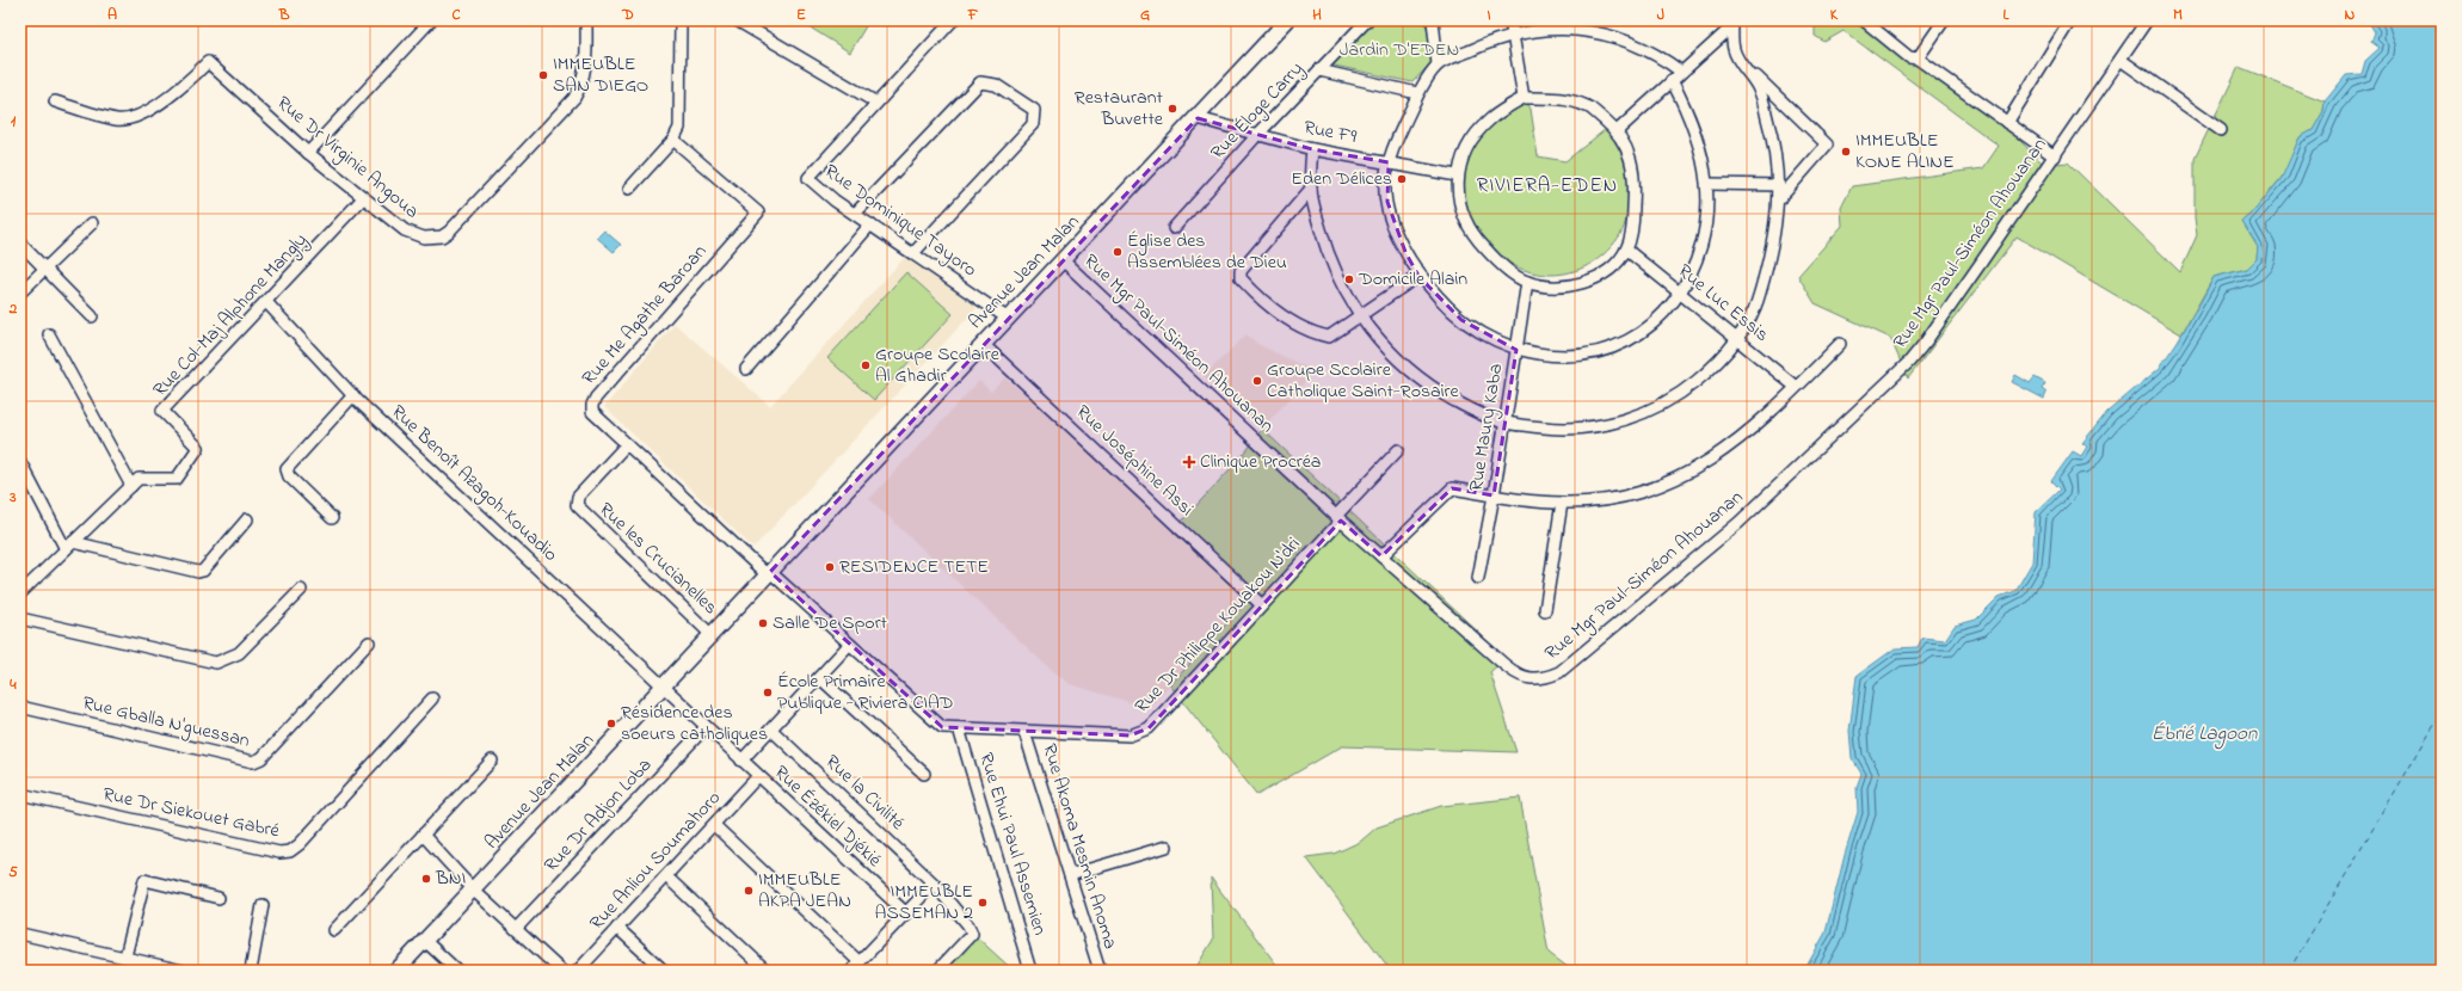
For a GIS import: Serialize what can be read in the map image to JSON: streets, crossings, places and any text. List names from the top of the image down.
{
  "streets": {
    "main road": ["Avenue Jean Malan"],
    "street": [
      "Rue Éloge Carry",
      "Rue F9",
      "Rue Dr Virginie Angoua",
      "Rue Dominique Tayoro",
      "Rue Mgr Paul-Siméon Ahouanan",
      "Rue Luc Essis",
      "Rue Col-Maj Alphone Mangly",
      "Rue Me Agathe Baroan",
      "Rue Maury Kaba",
      "Rue Joséphine Assi",
      "Rue Benoît Azagoh-Kouadio",
      "Rue les Crucianelles",
      "Rue Dr Philippe Kouakou N'dri",
      "Rue Gballa N'guessan",
      "Rue la Civilité",
      "Rue Dr Siekouet Gabré",
      "Rue Dr Adjon Loba",
      "Rue Ézékiel Djékié",
      "Rue Ehui Paul Assemien",
      "Rue Akoma Mesmin Anoma",
      "Rue Anliou Soumahoro"
    ]
  },
  "crossings": [
    ["Rue Éloge Carry", "Rue F9"],
    ["Rue F9", "Avenue Jean Malan"],
    ["Rue Dr Virginie Angoua", "Rue Col-Maj Alphone Mangly"],
    ["Rue Dominique Tayoro", "Avenue Jean Malan"],
    ["Rue Mgr Paul-Siméon Ahouanan", "Avenue Jean Malan"],
    ["Rue Mgr Paul-Siméon Ahouanan", "Rue Dr Philippe Kouakou N'dri"],
    ["Avenue Jean Malan", "Rue Me Agathe Baroan"],
    ["Avenue Jean Malan", "Rue Joséphine Assi"],
    ["Avenue Jean Malan", "Rue Benoît Azagoh-Kouadio"],
    ["Avenue Jean Malan", "Rue les Crucianelles"],
    ["Avenue Jean Malan", "Rue Dr Philippe Kouakou N'dri"],
    ["Avenue Jean Malan", "Rue Ézékiel Djékié"],
    ["Rue Col-Maj Alphone Mangly", "Rue Benoît Azagoh-Kouadio"],
    ["Rue Me Agathe Baroan", "Rue les Crucianelles"],
    ["Rue Me Agathe Baroan", "Rue Dr Philippe Kouakou N'dri"],
    ["Rue Joséphine Assi", "Rue Dr Philippe Kouakou N'dri"],
    ["Rue Benoît Azagoh-Kouadio", "Rue Ézékiel Djékié"],
    ["Rue Dr Philippe Kouakou N'dri", "Rue Ehui Paul Assemien"],
    ["Rue Dr Philippe Kouakou N'dri", "Rue Akoma Mesmin Anoma"],
    ["Rue Dr Adjon Loba", "Rue Ézékiel Djékié"],
    ["Rue Ézékiel Djékié", "Rue Anliou Soumahoro"]
  ],
  "districts": ["RIVIERA-EDEN"],
  "water": ["Ébrié Lagoon"],
  "parks": ["Jardin D'EDEN"],
  "places": {
    "other": [
      "IMMEUBLE SAN DIEGO",
      "Restaurant Buvette",
      "IMMEUBLE KONE ALINE",
      "Eden Délices",
      "Église des Assemblées de Dieu",
      "Domicile Alain",
      "Groupe Scolaire Al Ghadir",
      "Groupe Scolaire Catholique Saint-Rosaire",
      "RESIDENCE TETE",
      "Salle De Sport",
      "École Primaire Publique - Riviera CIAD",
      "Résidence des soeurs catholiques",
      "BNI",
      "IMMEUBLE AKPA JEAN",
      "IMMEUBLE ASSEMAN 2"
    ],
    "health": ["Clinique Procréa"]
  },
  "grid": {
    "columns": [
      "A",
      "B",
      "C",
      "D",
      "E",
      "F",
      "G",
      "H",
      "I",
      "J",
      "K",
      "L",
      "M",
      "N"
    ],
    "rows": [
      "1",
      "2",
      "3",
      "4",
      "5"
    ]
  }
}
